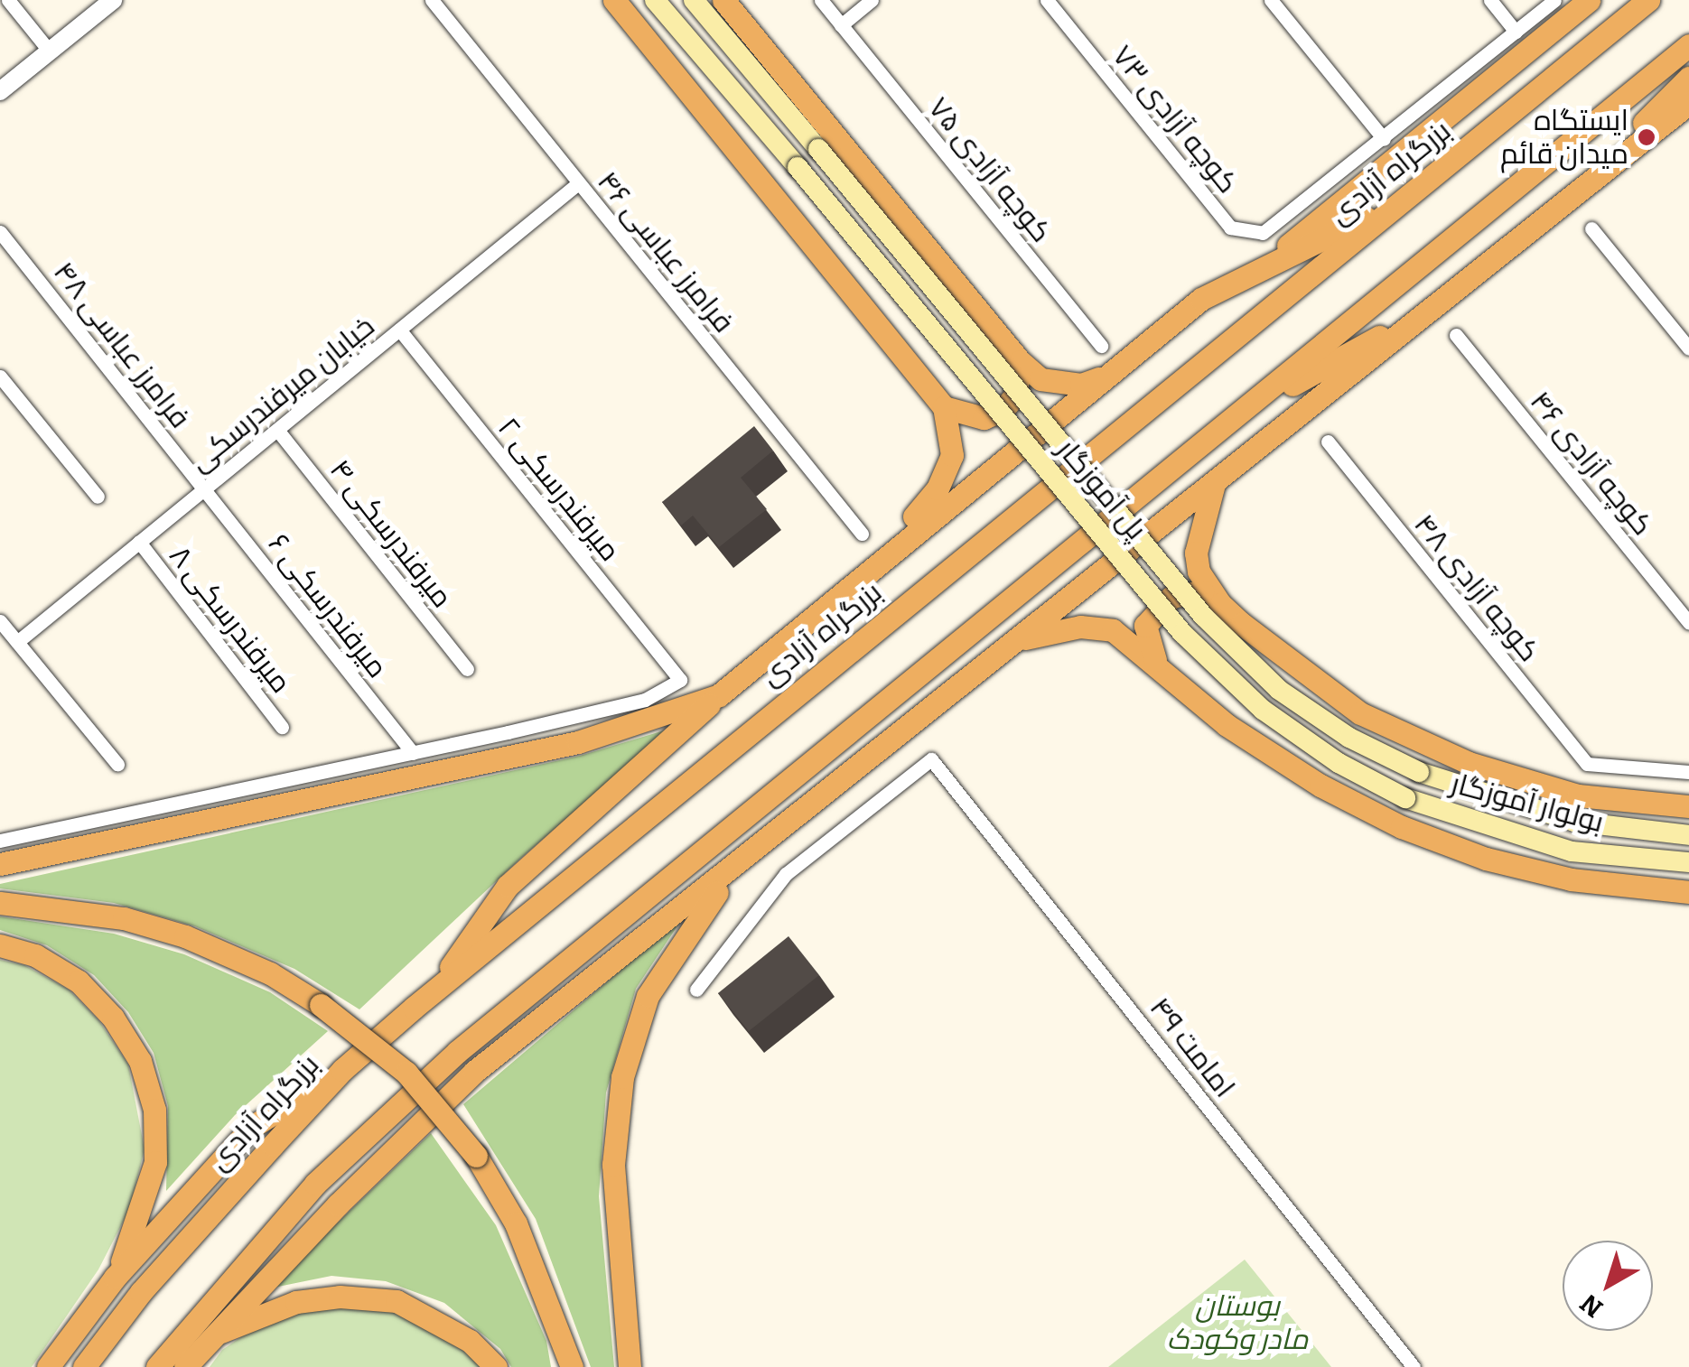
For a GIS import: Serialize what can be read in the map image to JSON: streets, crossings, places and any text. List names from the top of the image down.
{
  "streets": {
    "highway": ["بزرگراه آزادی"],
    "main road": ["پل آموزگار", "بولوار آموزگار"],
    "street": [
      "کوچه آزادی ۷۳",
      "کوچه آزادی ۷۵",
      "فرامرز عباسی ۴۶",
      "فرامرز عباسی ۴۸",
      "خیابان میرفندرسکی",
      "کوچه آزادی ۴۶",
      "میرفندرسکی ۲",
      "میرفندرسکی ۴",
      "کوچه آزادی ۴۸",
      "میرفندرسکی ۶",
      "میرفندرسکی ۸",
      "امامت ۴۹"
    ]
  },
  "crossings": [
    ["فرامرز عباسی ۴۶", "خیابان میرفندرسکی"],
    ["فرامرز عباسی ۴۸", "خیابان میرفندرسکی"],
    ["فرامرز عباسی ۴۸", "میرفندرسکی ۶"],
    ["خیابان میرفندرسکی", "میرفندرسکی ۲"],
    ["خیابان میرفندرسکی", "میرفندرسکی ۴"],
    ["خیابان میرفندرسکی", "میرفندرسکی ۶"],
    ["خیابان میرفندرسکی", "میرفندرسکی ۸"],
    ["میرفندرسکی ۲", "میرفندرسکی ۶"],
    ["پل آموزگار", "بولوار آموزگار"]
  ],
  "parks": ["بوستان مادر وکودک"],
  "places": ["ایستگاه میدان قائم"],
  "north": "bottom left"
}
